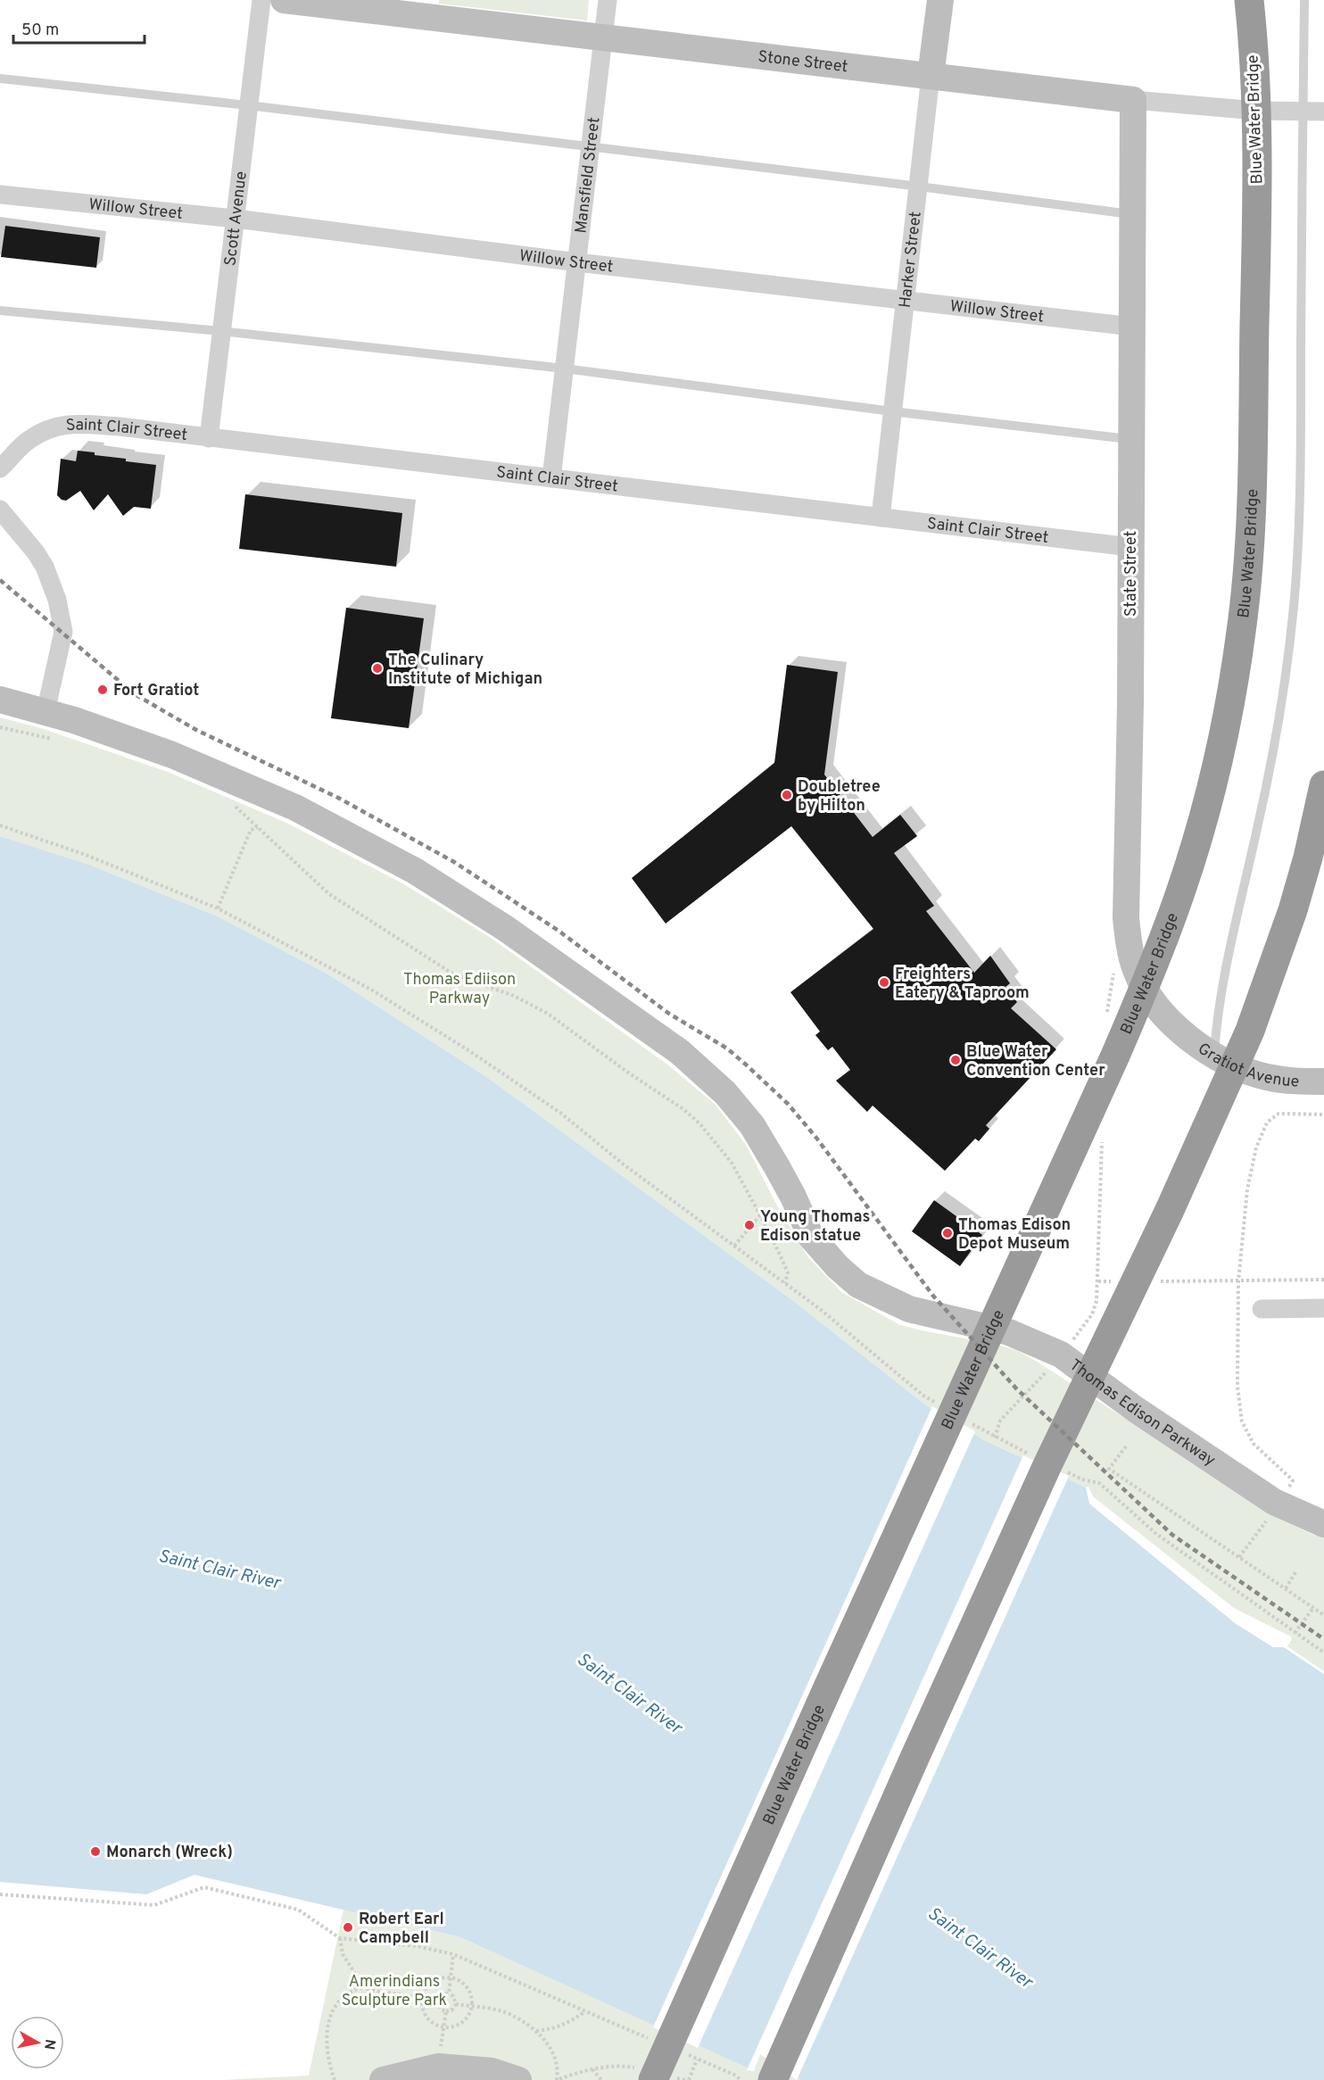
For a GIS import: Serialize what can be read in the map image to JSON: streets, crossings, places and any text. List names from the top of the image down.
{
  "streets": {
    "highway": ["Blue Water Bridge"],
    "street": [
      "Stone Street",
      "Mansfield Street",
      "Willow Street",
      "Scott Avenue",
      "Harker Street",
      "Saint Clair Street",
      "State Street",
      "Gratiot Avenue",
      "Thomas Edison Parkway"
    ]
  },
  "crossings": [
    ["Stone Street", "Mansfield Street"],
    ["Stone Street", "Harker Street"],
    ["Stone Street", "State Street"],
    ["Mansfield Street", "Willow Street"],
    ["Mansfield Street", "Saint Clair Street"],
    ["Willow Street", "Scott Avenue"],
    ["Willow Street", "Harker Street"],
    ["Willow Street", "State Street"],
    ["Scott Avenue", "Saint Clair Street"],
    ["Harker Street", "Saint Clair Street"],
    ["Saint Clair Street", "State Street"],
    ["State Street", "Gratiot Avenue"]
  ],
  "water": ["Saint Clair River"],
  "parks": ["Thomas Ediison Parkway", "Amerindians Sculpture Park"],
  "places": [
    "The Culinary Institute of Michigan",
    "Fort Gratiot",
    "Doubletree by Hilton",
    "Freighters Eatery & Taproom",
    "Blue Water Convention Center",
    "Young Thomas Edison statue",
    "Thomas Edison Depot Museum",
    "Monarch (Wreck)",
    "Robert Earl Campbell"
  ],
  "scale_bar": "50 m",
  "north": "right"
}
